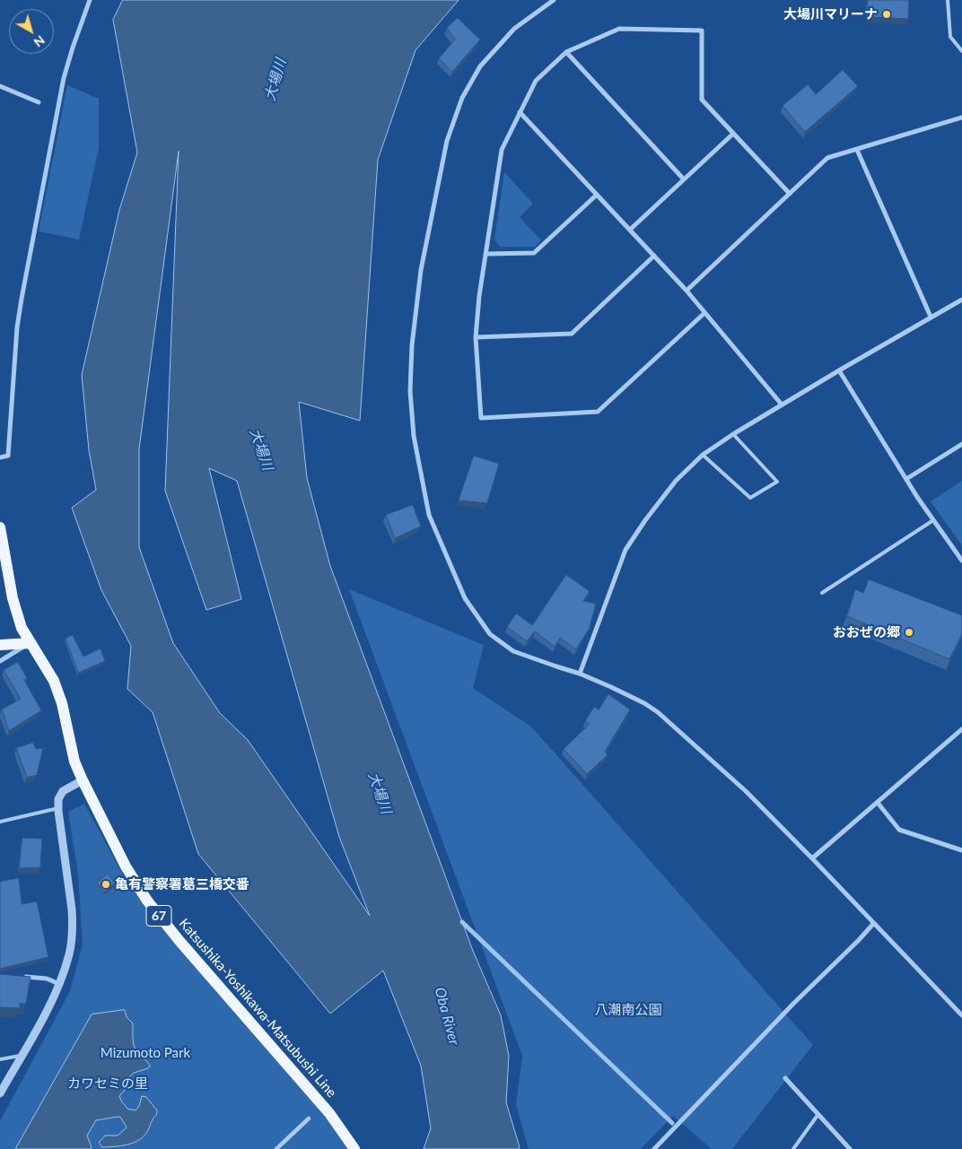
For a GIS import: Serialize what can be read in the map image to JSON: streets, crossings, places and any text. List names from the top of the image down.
{
  "streets": {
    "main road": ["67", "Katsushika-Yoshikawa-Matsubushi Line"]
  },
  "water": ["大場川", "Oba River"],
  "parks": ["八潮南公園", "Mizumoto Park", "カワセミの里"],
  "places": ["大場川マリーナ", "おおぜの郷", "亀有警察署葛三橋交番"],
  "north": "bottom right"
}
